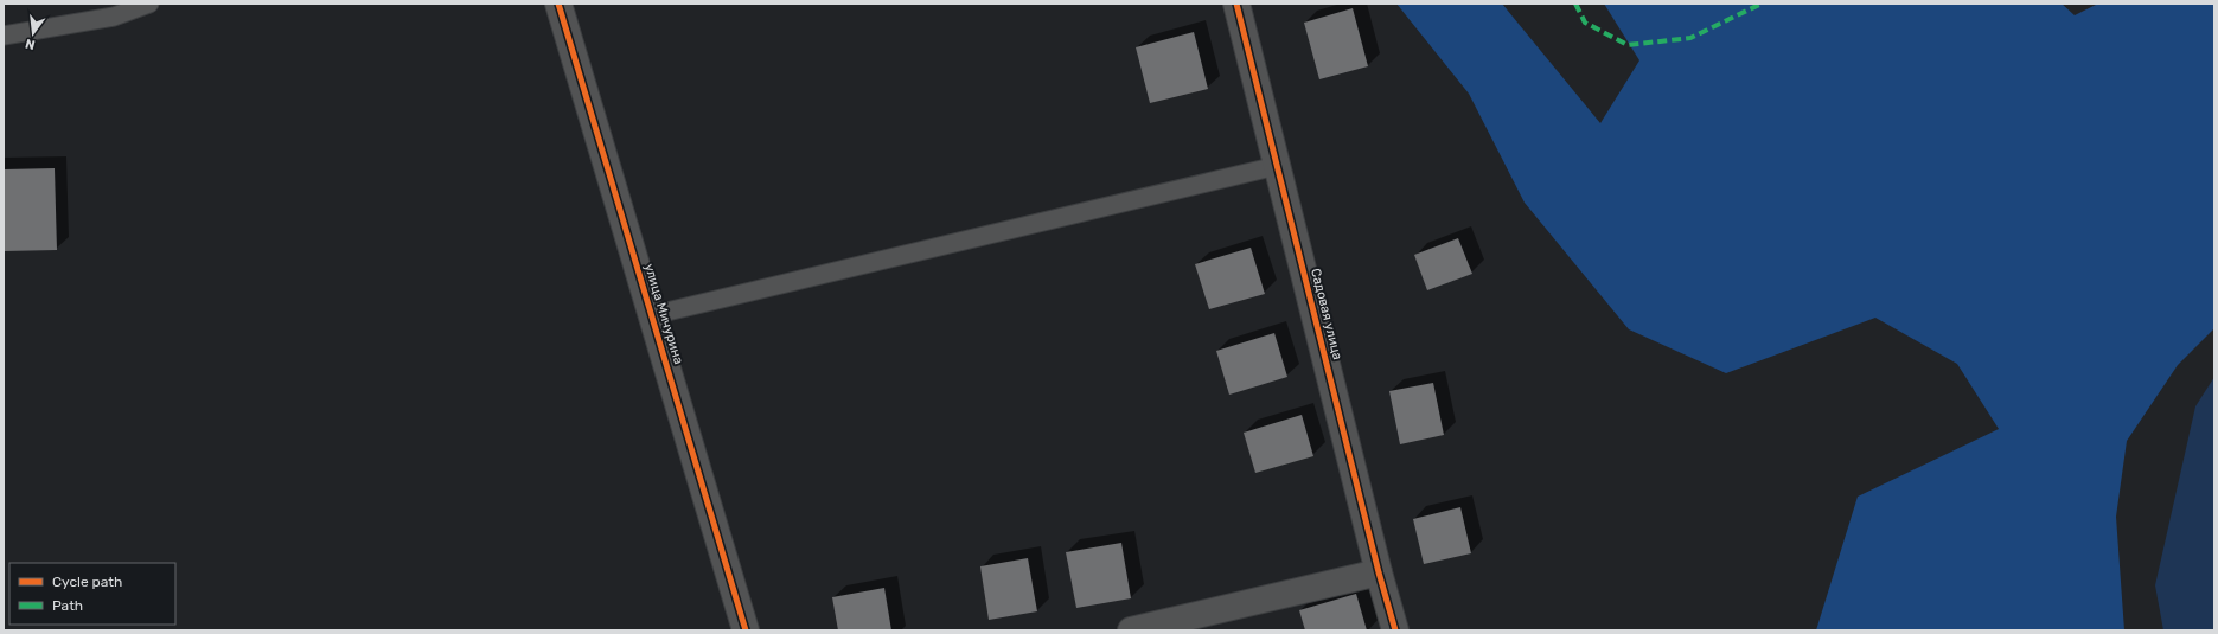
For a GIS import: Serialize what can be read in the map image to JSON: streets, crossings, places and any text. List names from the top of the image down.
{
  "streets": {
    "street": ["улица Мичурина", "Садовая улица"]
  },
  "legend": ["Cycle path", "Path"],
  "north": "bottom"
}
